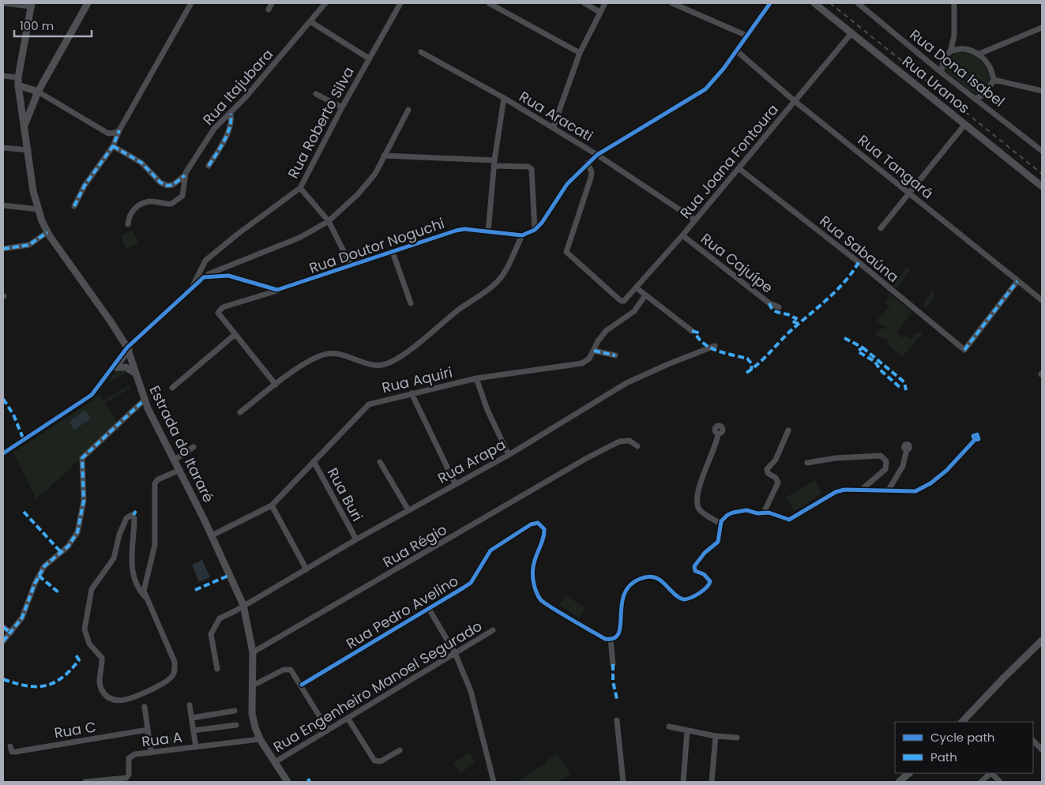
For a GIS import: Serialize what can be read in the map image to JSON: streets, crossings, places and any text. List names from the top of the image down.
{
  "streets": {
    "main road": ["Rua Uranos", "Estrada do Itararé"],
    "street": [
      "Rua Dona Isabel",
      "Rua Itajubara",
      "Rua Aracati",
      "Rua Roberto Silva",
      "Rua Joana Fontoura",
      "Rua Tangará",
      "Rua Doutor Noguchi",
      "Rua Sabaúna",
      "Rua Cajuípe",
      "Rua Aquiri",
      "Rua Arapa",
      "Rua Buri",
      "Rua Régio",
      "Rua Pedro Avelino",
      "Rua Engenheiro Manoel Segurado",
      "Rua C",
      "Rua A"
    ]
  },
  "crossings": [
    ["Rua Uranos", "Rua Joana Fontoura"],
    ["Rua Aracati", "Rua Joana Fontoura"],
    ["Rua Joana Fontoura", "Rua Tangará"],
    ["Rua Joana Fontoura", "Rua Sabaúna"],
    ["Rua Joana Fontoura", "Rua Cajuípe"],
    ["Rua Tangará", "Rua Sabaúna"],
    ["Rua Aquiri", "Estrada do Itararé"],
    ["Rua Aquiri", "Rua Buri"],
    ["Estrada do Itararé", "Rua Arapa"],
    ["Estrada do Itararé", "Rua Régio"],
    ["Estrada do Itararé", "Rua Engenheiro Manoel Segurado"],
    ["Estrada do Itararé", "Rua A"],
    ["Rua Arapa", "Rua Buri"]
  ],
  "legend": ["Cycle path", "Path"],
  "scale_bar": "100 m"
}
